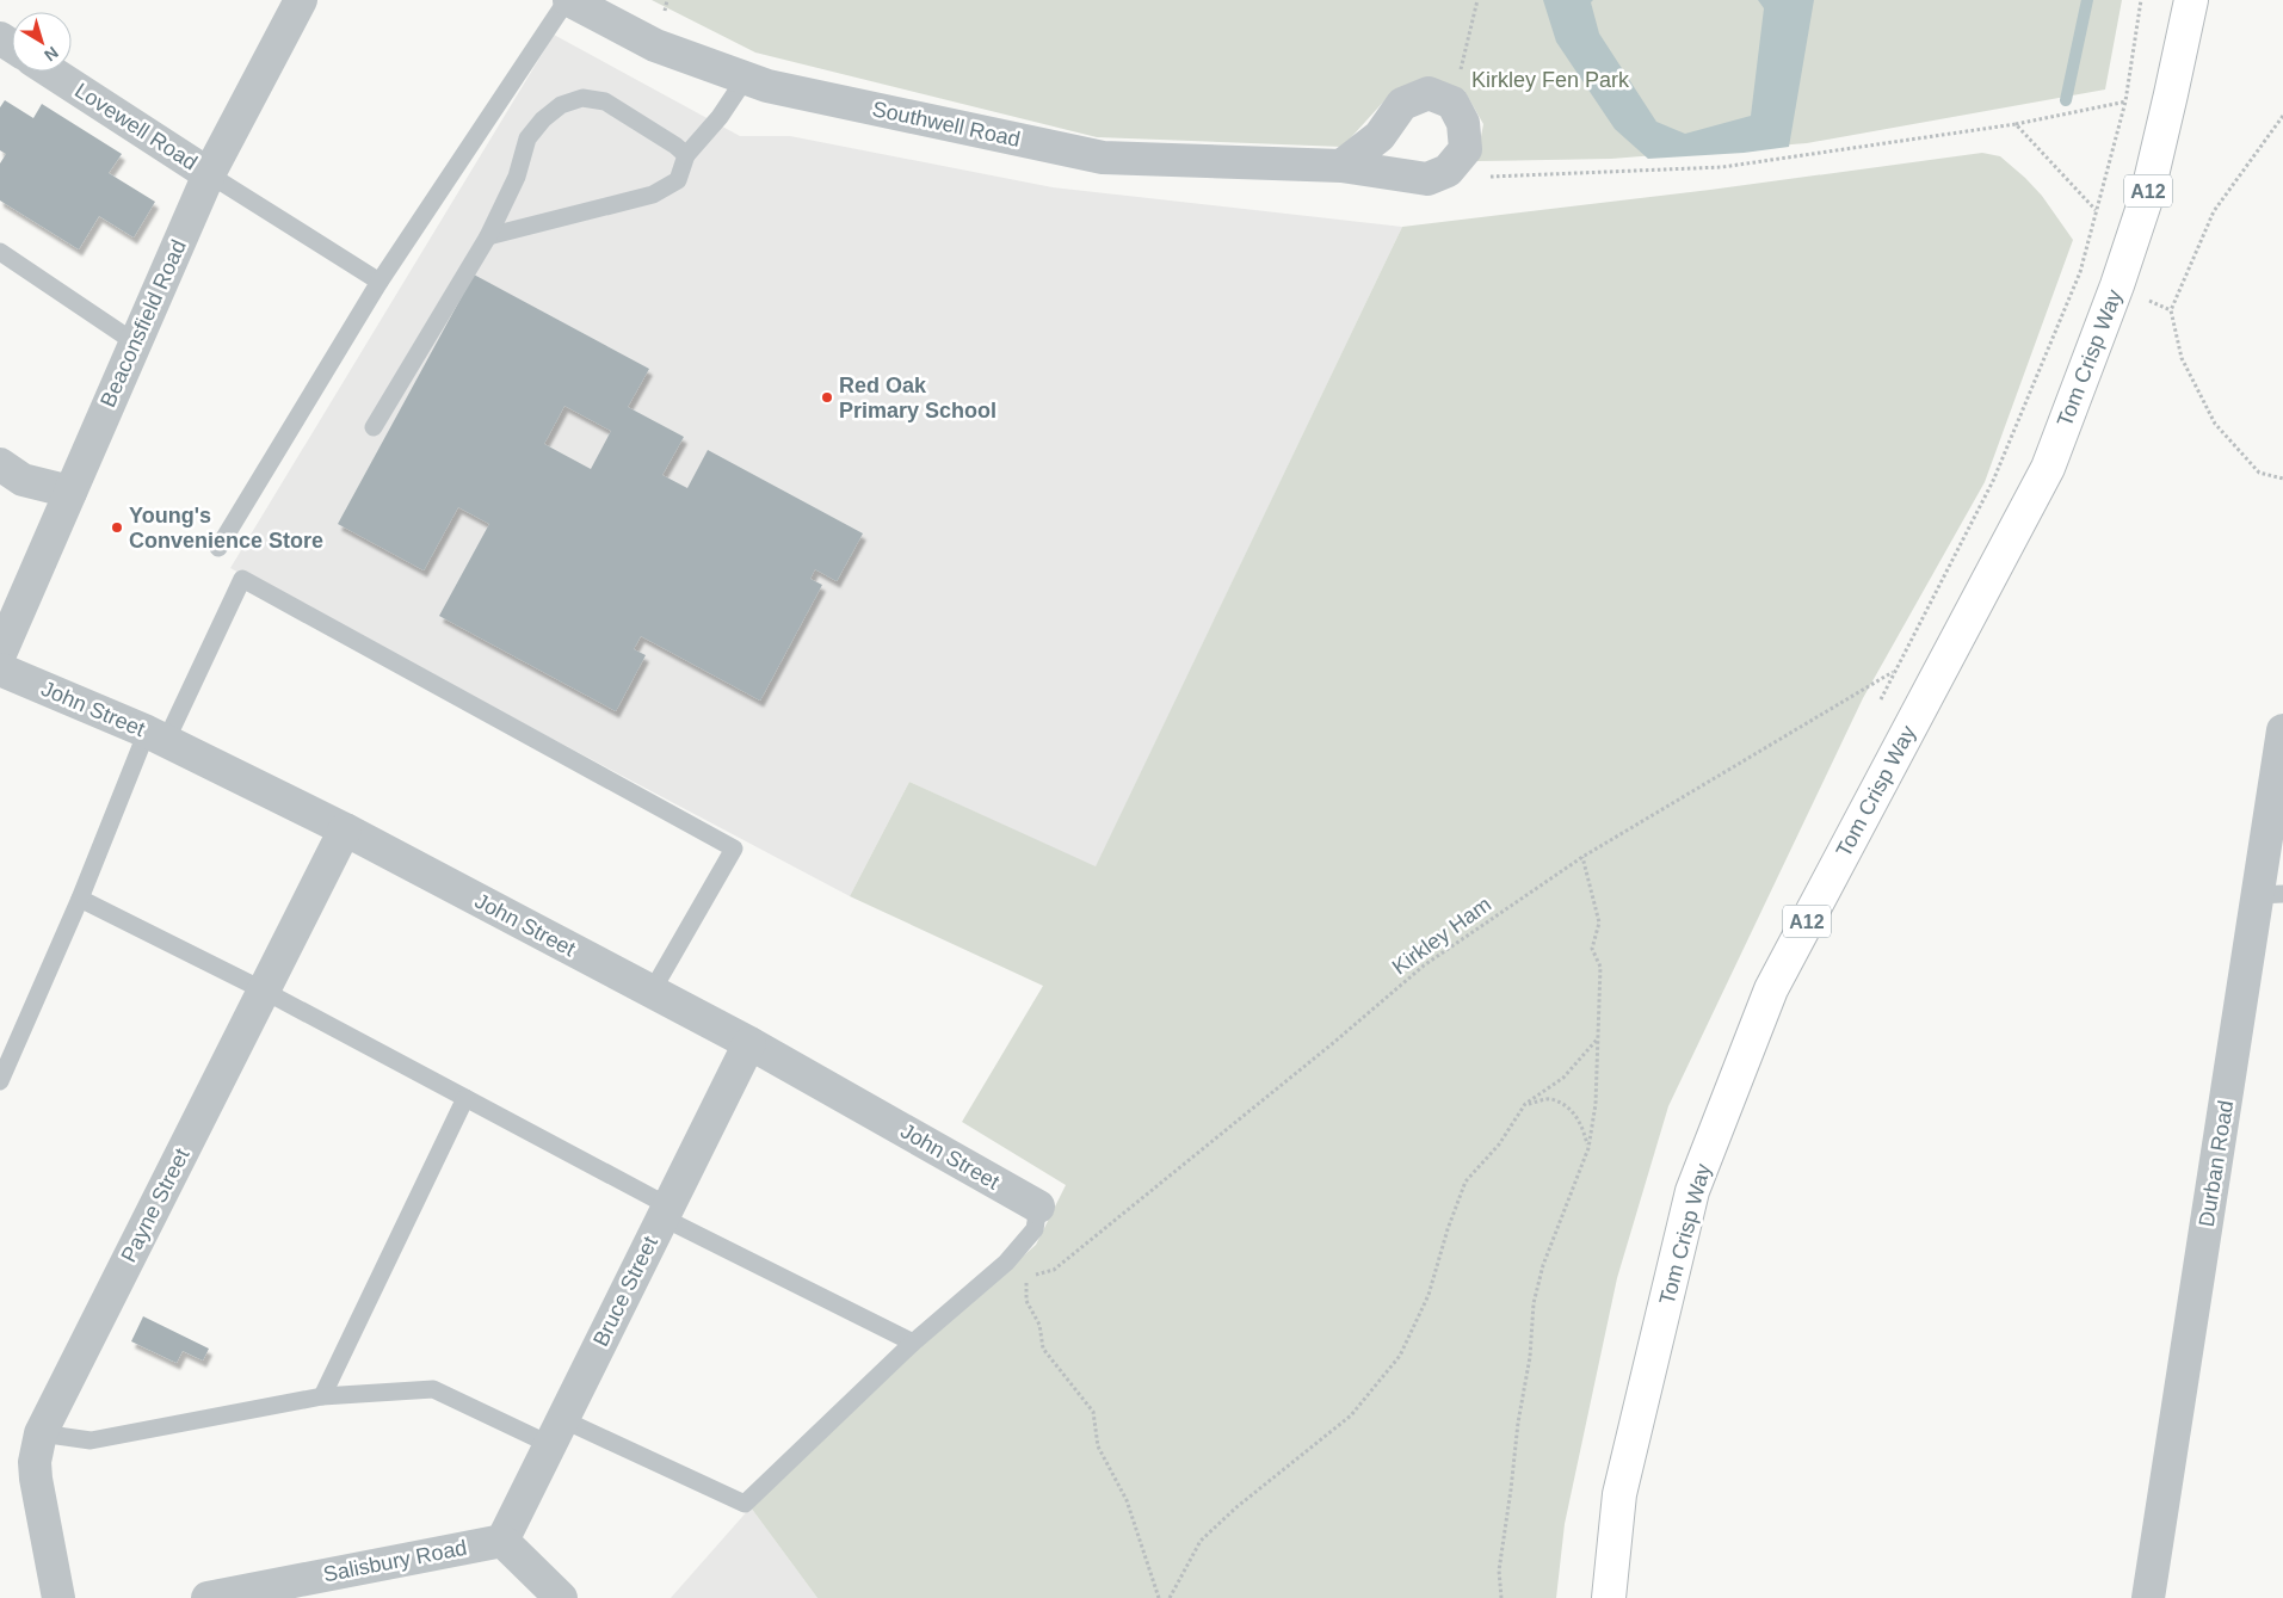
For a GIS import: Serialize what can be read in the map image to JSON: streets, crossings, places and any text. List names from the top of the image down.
{
  "streets": {
    "highway": ["A12", "Tom Crisp Way"],
    "street": [
      "Southwell Road",
      "Lovewell Road",
      "Beaconsfield Road",
      "John Street",
      "Durban Road",
      "Payne Street",
      "Bruce Street",
      "Salisbury Road"
    ],
    "path": ["Kirkley Ham"]
  },
  "crossings": [
    ["Lovewell Road", "Beaconsfield Road"],
    ["Tom Crisp Way", "Kirkley Ham"],
    ["John Street", "Payne Street"],
    ["John Street", "Bruce Street"],
    ["Bruce Street", "Salisbury Road"]
  ],
  "parks": ["Kirkley Fen Park"],
  "places": ["Red Oak Primary School", "Young's Convenience Store"],
  "north": "bottom right"
}
